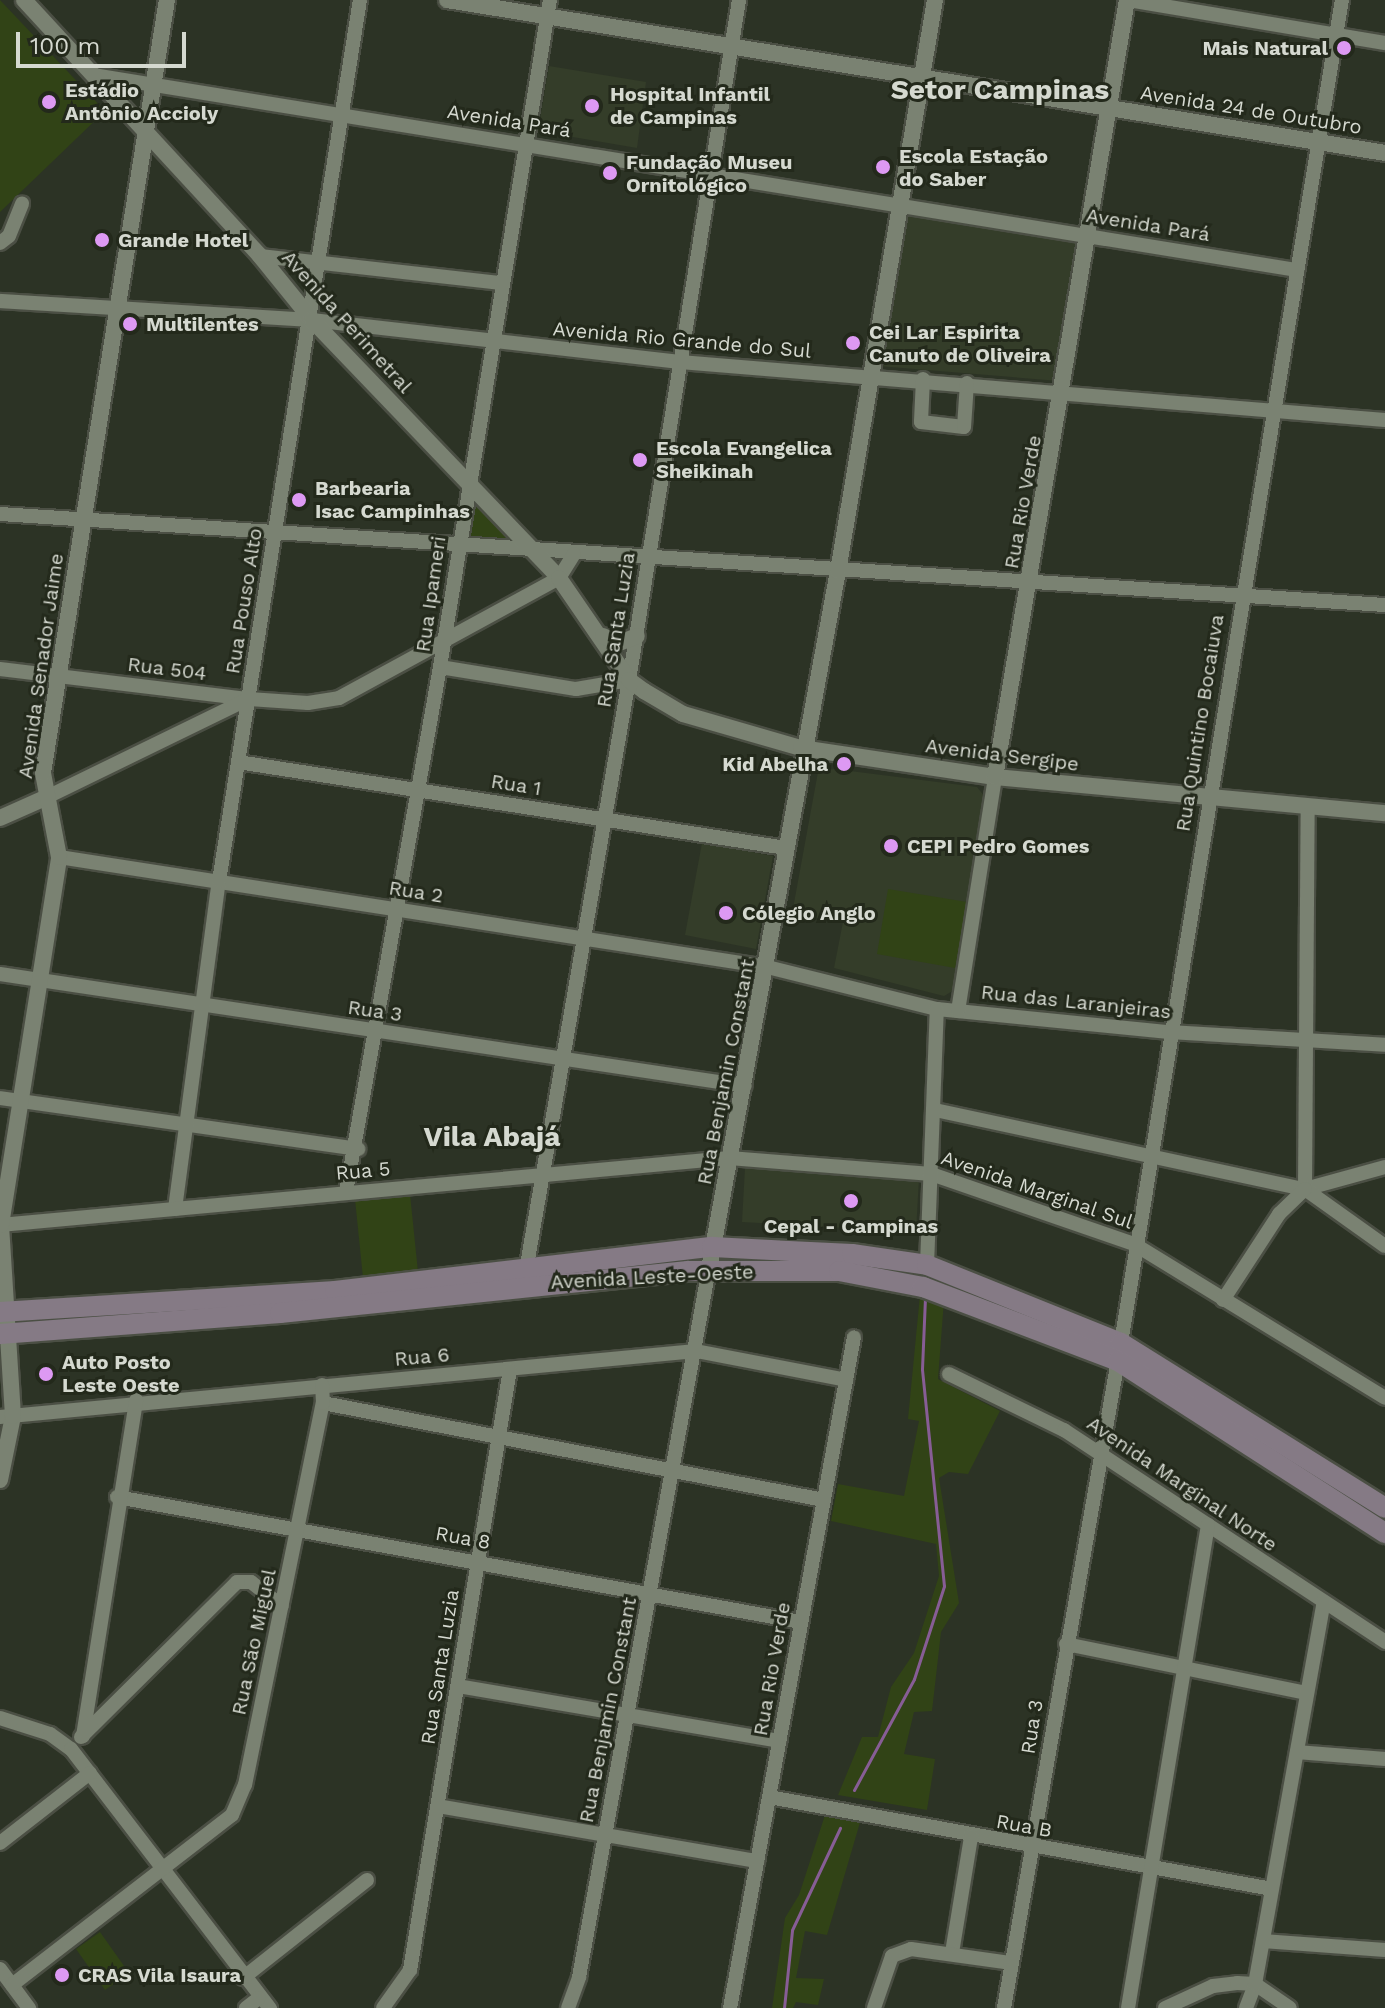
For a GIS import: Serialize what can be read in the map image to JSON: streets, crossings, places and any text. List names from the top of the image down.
{
  "streets": {
    "main road": ["Avenida Leste-Oeste"],
    "street": [
      "Avenida 24 de Outubro",
      "Avenida Pará",
      "Avenida Perimetral",
      "Avenida Rio Grande do Sul",
      "Rua Rio Verde",
      "Rua Ipameri",
      "Rua Pouso Alto",
      "Rua Santa Luzia",
      "Avenida Senador Jaime",
      "Rua 504",
      "Rua Quintino Bocaiuva",
      "Avenida Sergipe",
      "Rua 1",
      "Rua 2",
      "Rua das Laranjeiras",
      "Rua 3",
      "Rua Benjamin Constant",
      "Rua 5",
      "Avenida Marginal Sul",
      "Rua 6",
      "Avenida Marginal Norte",
      "Rua 8",
      "Rua São Miguel",
      "Rua B"
    ]
  },
  "crossings": [
    ["Avenida 24 de Outubro", "Rua Rio Verde"],
    ["Avenida 24 de Outubro", "Rua Ipameri"],
    ["Avenida 24 de Outubro", "Rua Santa Luzia"],
    ["Avenida 24 de Outubro", "Rua Quintino Bocaiuva"],
    ["Avenida 24 de Outubro", "Rua Benjamin Constant"],
    ["Avenida Pará", "Avenida Perimetral"],
    ["Avenida Pará", "Rua Rio Verde"],
    ["Avenida Pará", "Rua Ipameri"],
    ["Avenida Pará", "Rua Pouso Alto"],
    ["Avenida Pará", "Rua Santa Luzia"],
    ["Avenida Pará", "Avenida Senador Jaime"],
    ["Avenida Pará", "Rua Quintino Bocaiuva"],
    ["Avenida Pará", "Rua Benjamin Constant"],
    ["Avenida Perimetral", "Avenida Rio Grande do Sul"],
    ["Avenida Perimetral", "Rua Ipameri"],
    ["Avenida Perimetral", "Rua Pouso Alto"],
    ["Avenida Perimetral", "Rua Santa Luzia"],
    ["Avenida Perimetral", "Avenida Senador Jaime"],
    ["Avenida Perimetral", "Rua 504"],
    ["Avenida Perimetral", "Avenida Sergipe"],
    ["Avenida Rio Grande do Sul", "Rua Rio Verde"],
    ["Avenida Rio Grande do Sul", "Rua Ipameri"],
    ["Avenida Rio Grande do Sul", "Rua Pouso Alto"],
    ["Avenida Rio Grande do Sul", "Rua Santa Luzia"],
    ["Avenida Rio Grande do Sul", "Avenida Senador Jaime"],
    ["Avenida Rio Grande do Sul", "Rua Quintino Bocaiuva"],
    ["Avenida Rio Grande do Sul", "Rua Benjamin Constant"],
    ["Rua Rio Verde", "Avenida Sergipe"],
    ["Rua Rio Verde", "Rua das Laranjeiras"],
    ["Rua Rio Verde", "Rua 6"],
    ["Rua Rio Verde", "Rua 8"],
    ["Rua Rio Verde", "Rua B"],
    ["Rua Ipameri", "Rua 504"],
    ["Rua Ipameri", "Rua 1"],
    ["Rua Ipameri", "Rua 2"],
    ["Rua Ipameri", "Rua 3"],
    ["Rua Ipameri", "Rua 5"],
    ["Rua Pouso Alto", "Rua 504"],
    ["Rua Pouso Alto", "Rua 1"],
    ["Rua Pouso Alto", "Rua 2"],
    ["Rua Pouso Alto", "Rua 3"],
    ["Rua Pouso Alto", "Rua 5"],
    ["Rua Santa Luzia", "Avenida Sergipe"],
    ["Rua Santa Luzia", "Rua 1"],
    ["Rua Santa Luzia", "Rua 2"],
    ["Rua Santa Luzia", "Rua 3"],
    ["Rua Santa Luzia", "Rua 5"],
    ["Rua Santa Luzia", "Avenida Leste-Oeste"],
    ["Rua Santa Luzia", "Rua 6"],
    ["Rua Santa Luzia", "Rua 8"],
    ["Avenida Senador Jaime", "Rua 504"],
    ["Avenida Senador Jaime", "Rua 2"],
    ["Avenida Senador Jaime", "Rua 3"],
    ["Avenida Senador Jaime", "Rua 5"],
    ["Avenida Senador Jaime", "Avenida Leste-Oeste"],
    ["Avenida Senador Jaime", "Rua 6"],
    ["Rua Quintino Bocaiuva", "Avenida Sergipe"],
    ["Rua Quintino Bocaiuva", "Rua das Laranjeiras"],
    ["Rua Quintino Bocaiuva", "Rua 3"],
    ["Rua Quintino Bocaiuva", "Avenida Marginal Sul"],
    ["Rua Quintino Bocaiuva", "Avenida Leste-Oeste"],
    ["Rua Quintino Bocaiuva", "Avenida Marginal Norte"],
    ["Avenida Sergipe", "Rua Benjamin Constant"],
    ["Rua 1", "Rua Benjamin Constant"],
    ["Rua 2", "Rua das Laranjeiras"],
    ["Rua 2", "Rua Benjamin Constant"],
    ["Rua das Laranjeiras", "Rua Benjamin Constant"],
    ["Rua 3", "Rua Benjamin Constant"],
    ["Rua 3", "Avenida Marginal Norte"],
    ["Rua 3", "Rua B"],
    ["Rua Benjamin Constant", "Rua 5"],
    ["Rua Benjamin Constant", "Avenida Marginal Sul"],
    ["Rua Benjamin Constant", "Avenida Leste-Oeste"],
    ["Rua Benjamin Constant", "Rua 6"],
    ["Rua Benjamin Constant", "Rua 8"],
    ["Rua 5", "Avenida Marginal Sul"],
    ["Rua 6", "Rua São Miguel"],
    ["Rua 8", "Rua São Miguel"]
  ],
  "districts": ["Setor Campinas", "Vila Abajá"],
  "places": [
    "Mais Natural",
    "Estádio Antônio Accioly",
    "Hospital Infantil de Campinas",
    "Escola Estação do Saber",
    "Fundação Museu Ornitológico",
    "Grande Hotel",
    "Multilentes",
    "Cei Lar Espirita Canuto de Oliveira",
    "Escola Evangelica Sheikinah",
    "Barbearia Isac Campinhas",
    "Kid Abelha",
    "CEPI Pedro Gomes",
    "Cólegio Anglo",
    "Cepal - Campinas",
    "Auto Posto Leste Oeste",
    "CRAS Vila Isaura"
  ],
  "scale_bar": "100 m"
}
